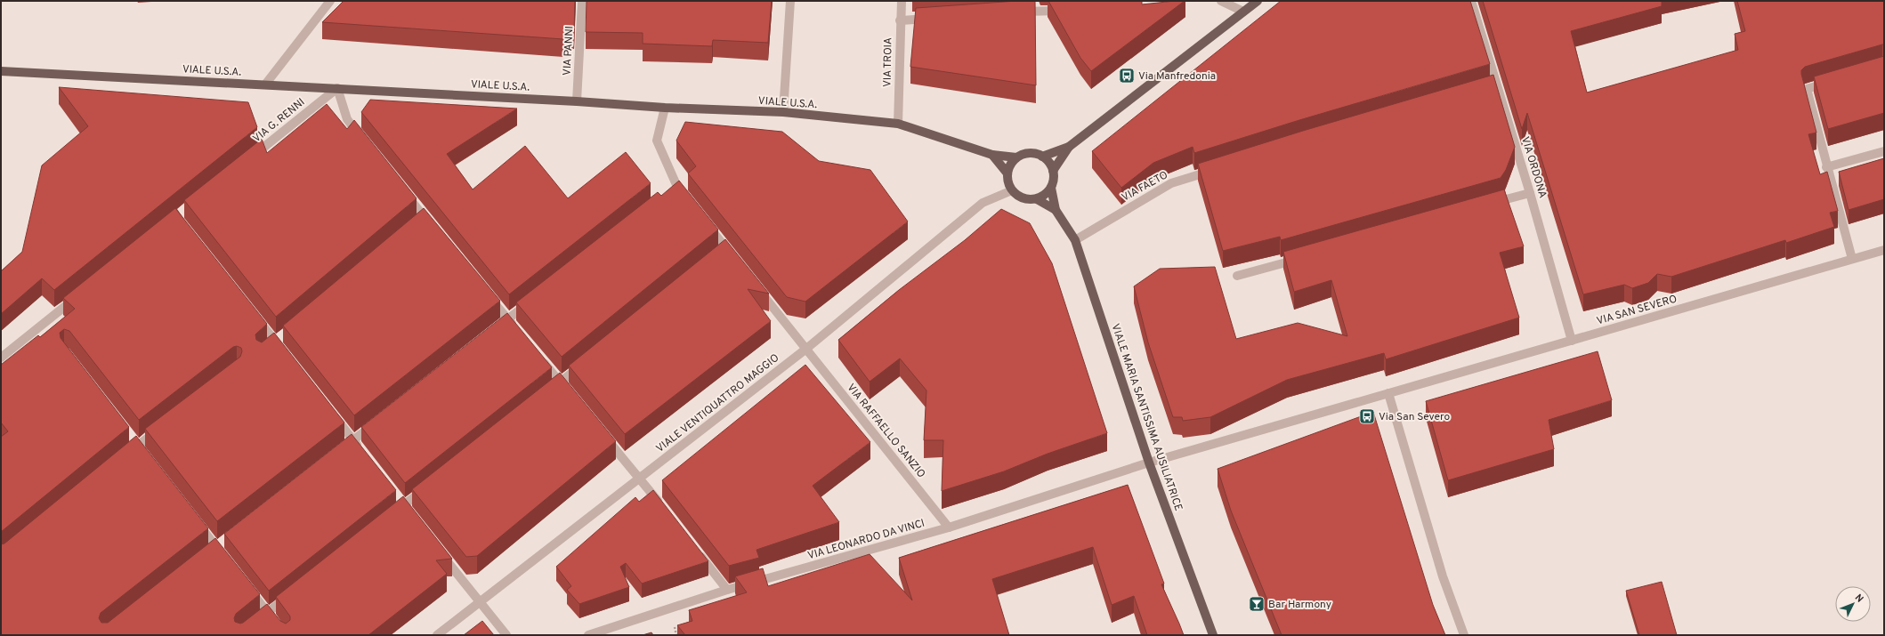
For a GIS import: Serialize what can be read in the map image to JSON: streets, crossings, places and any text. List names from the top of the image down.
{
  "streets": {
    "main road": ["VIALE U.S.A.", "VIALE MARIA SANTISSIMA AUSILIATRICE"],
    "street": [
      "VIA PANNI",
      "VIA TROIA",
      "VIA G. RENNI",
      "VIA ORDONA",
      "VIA FAETO",
      "VIA SAN SEVERO",
      "VIALE VENTIQUATTRO MAGGIO",
      "VIA RAFFAELLO SANZIO",
      "VIA LEONARDO DA VINCI"
    ]
  },
  "crossings": [
    ["VIA PANNI", "VIALE U.S.A."],
    ["VIA TROIA", "VIALE U.S.A."],
    ["VIALE U.S.A.", "VIA G. RENNI"],
    ["VIALE U.S.A.", "VIALE VENTIQUATTRO MAGGIO"],
    ["VIA ORDONA", "VIA SAN SEVERO"],
    ["VIA FAETO", "VIALE MARIA SANTISSIMA AUSILIATRICE"],
    ["VIA SAN SEVERO", "VIALE MARIA SANTISSIMA AUSILIATRICE"],
    ["VIA SAN SEVERO", "VIA LEONARDO DA VINCI"],
    ["VIALE VENTIQUATTRO MAGGIO", "VIA RAFFAELLO SANZIO"],
    ["VIALE MARIA SANTISSIMA AUSILIATRICE", "VIA LEONARDO DA VINCI"],
    ["VIA RAFFAELLO SANZIO", "VIA LEONARDO DA VINCI"]
  ],
  "places": {
    "bus stop": ["Via Manfredonia", "Via San Severo"],
    "bar": ["Bar Harmony"]
  },
  "north": "top right"
}
